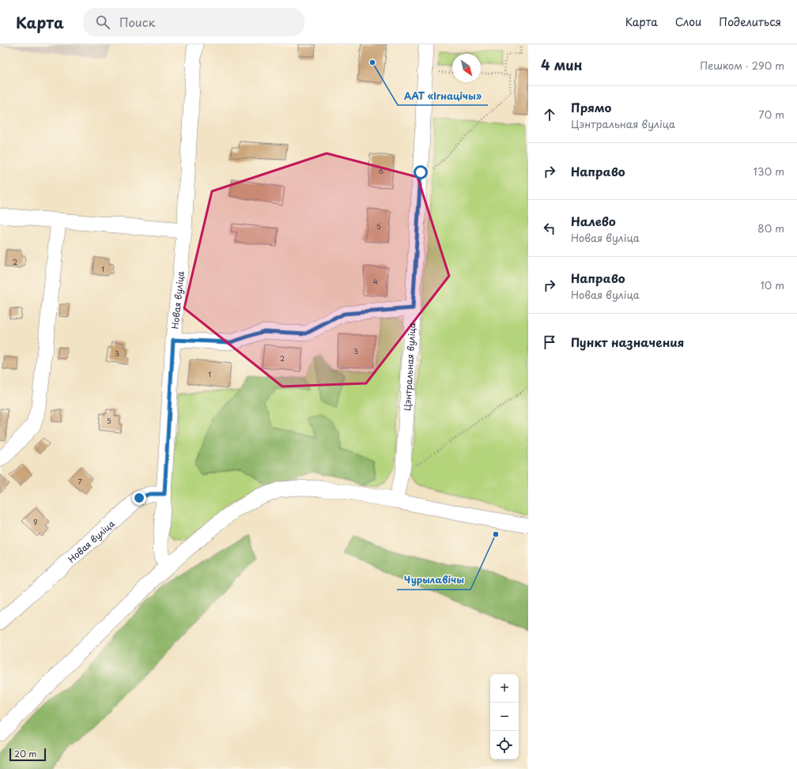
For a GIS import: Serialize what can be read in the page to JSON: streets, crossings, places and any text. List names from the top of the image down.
{
  "streets": {
    "street": ["Новая вуліца", "Цэнтральная вуліца"]
  },
  "places": ["ААТ «Ігнацічы»", "Чурылавічы"],
  "house_numbers": [
    "6",
    "5",
    "2",
    "1",
    "4",
    "3",
    "3",
    "2",
    "1",
    "5",
    "7",
    "9"
  ],
  "scale_bar": "20 m",
  "north": "bottom right",
  "page": {
    "header": "Карта",
    "search": "Поиск",
    "nav": ["Карта", "Слои", "Поделиться"],
    "heading": ["4 мин", "Пешком · 290 m"],
    "list": [
      ["Прямо", "Цэнтральная вуліца", "70 m"],
      ["Направо", "130 m"],
      ["Налево", "Новая вуліца", "80 m"],
      ["Направо", "Новая вуліца", "10 m"],
      "Пункт назначения"
    ],
    "map_buttons": ["+", "−"],
    "scale": "20 m"
  }
}
